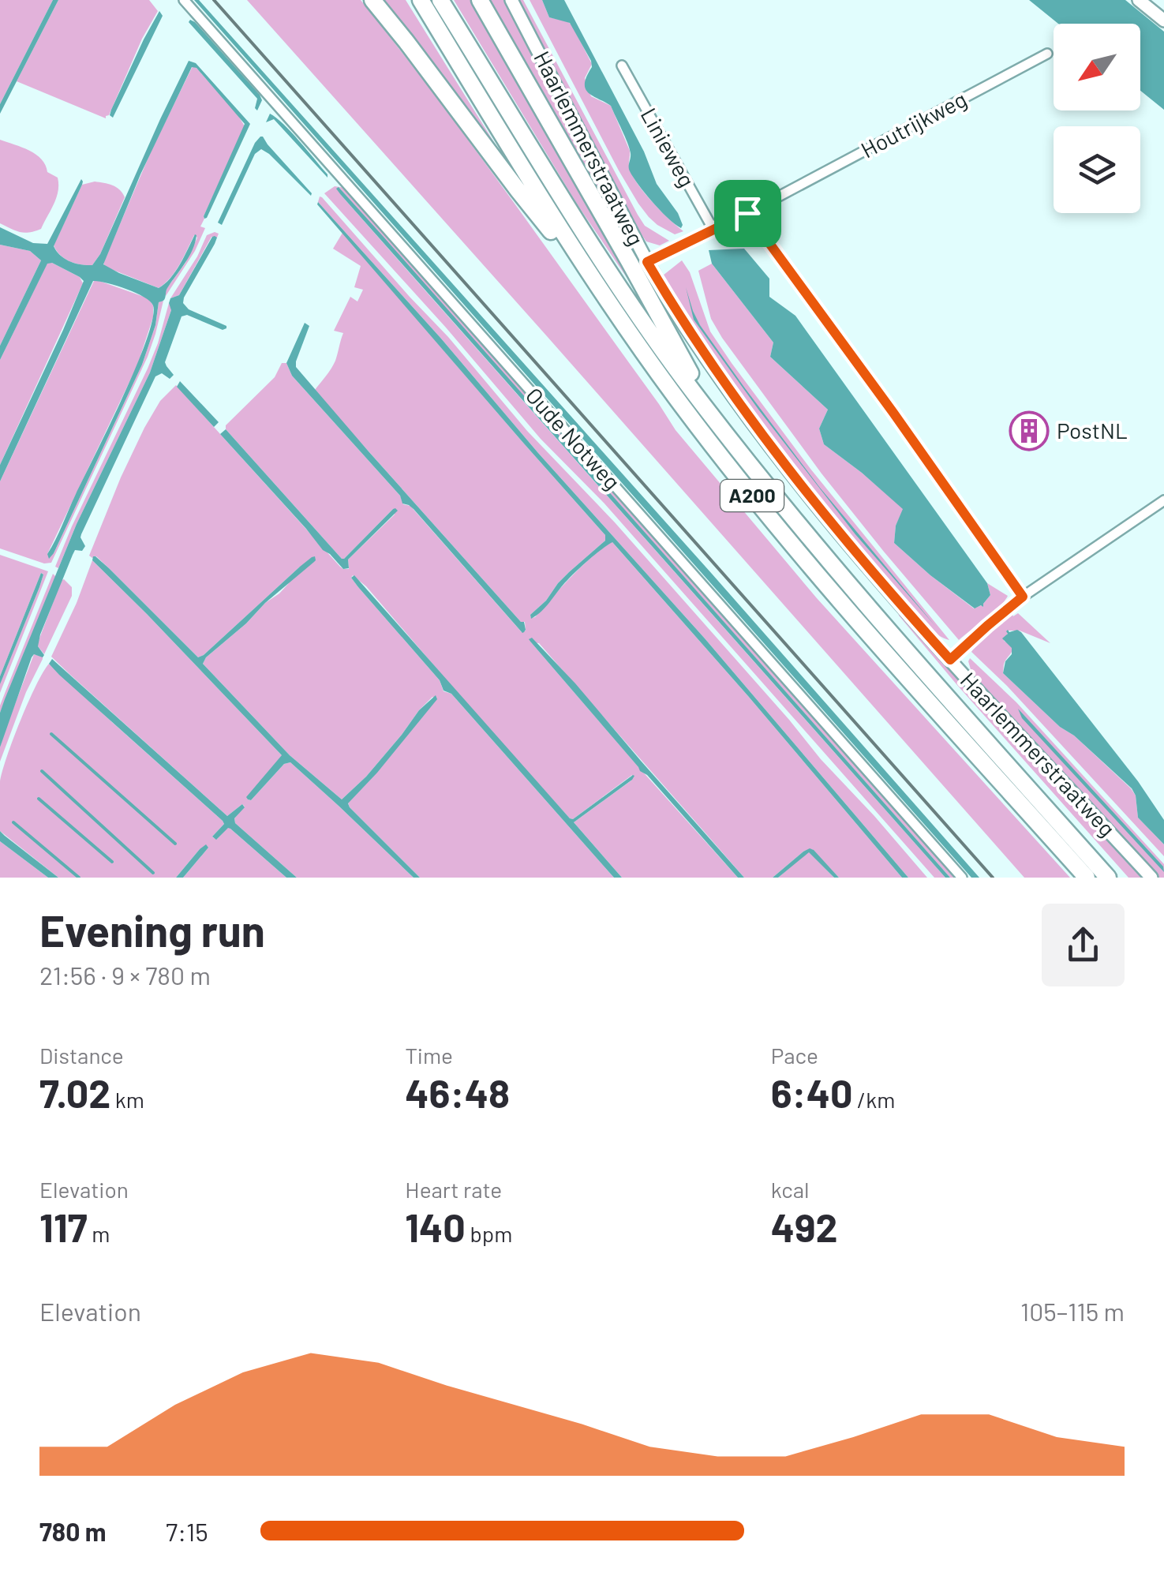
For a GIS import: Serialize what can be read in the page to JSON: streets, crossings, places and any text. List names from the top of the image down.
{
  "streets": {
    "highway": ["A200"],
    "main road": ["Haarlemmerstraatweg"],
    "street": ["Houtrijkweg", "Linieweg", "Oude Notweg"]
  },
  "places": {
    "building": ["PostNL"]
  },
  "north": "bottom left",
  "page": {
    "heading": ["Evening run", "21:56 · 9 × 780 m"],
    "stats": [
      ["Distance", "7.02 km"],
      ["Time", "46:48"],
      ["Pace", "6:40 /km"],
      ["Elevation", "117 m"],
      ["Heart rate", "140 bpm"],
      ["kcal", "492"]
    ],
    "chart": ["Elevation", "105–115 m"],
    "list": [
      {
        "name": "780 m",
        "note": "7:15"
      }
    ]
  }
}
